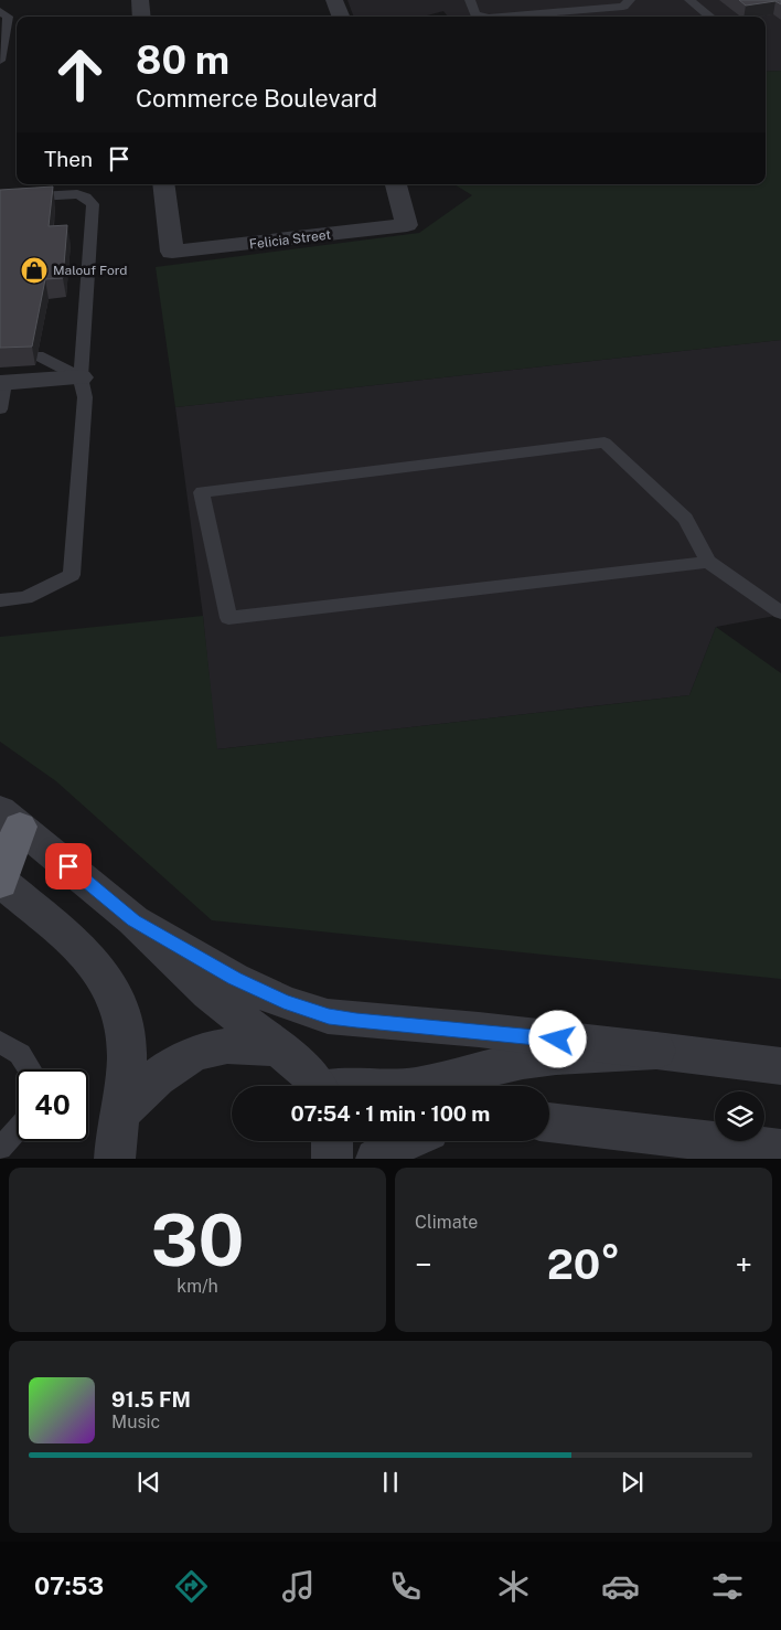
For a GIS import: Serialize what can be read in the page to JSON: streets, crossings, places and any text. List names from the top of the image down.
{
  "streets": {
    "street": ["Felicia Street"]
  },
  "places": {
    "shop": ["Malouf Ford"]
  },
  "page": {
    "turn": ["80 m", "Commerce Boulevard"],
    "then": "Then",
    "limit": "40",
    "trip": "07:54 · 1 min · 100 m",
    "tile": [
      ["30", "km/h"],
      "Climate"
    ],
    "heat": ["−", "20°", "+"],
    "song": ["91.5 FM", "Music"],
    "tabs": "07:53"
  }
}
